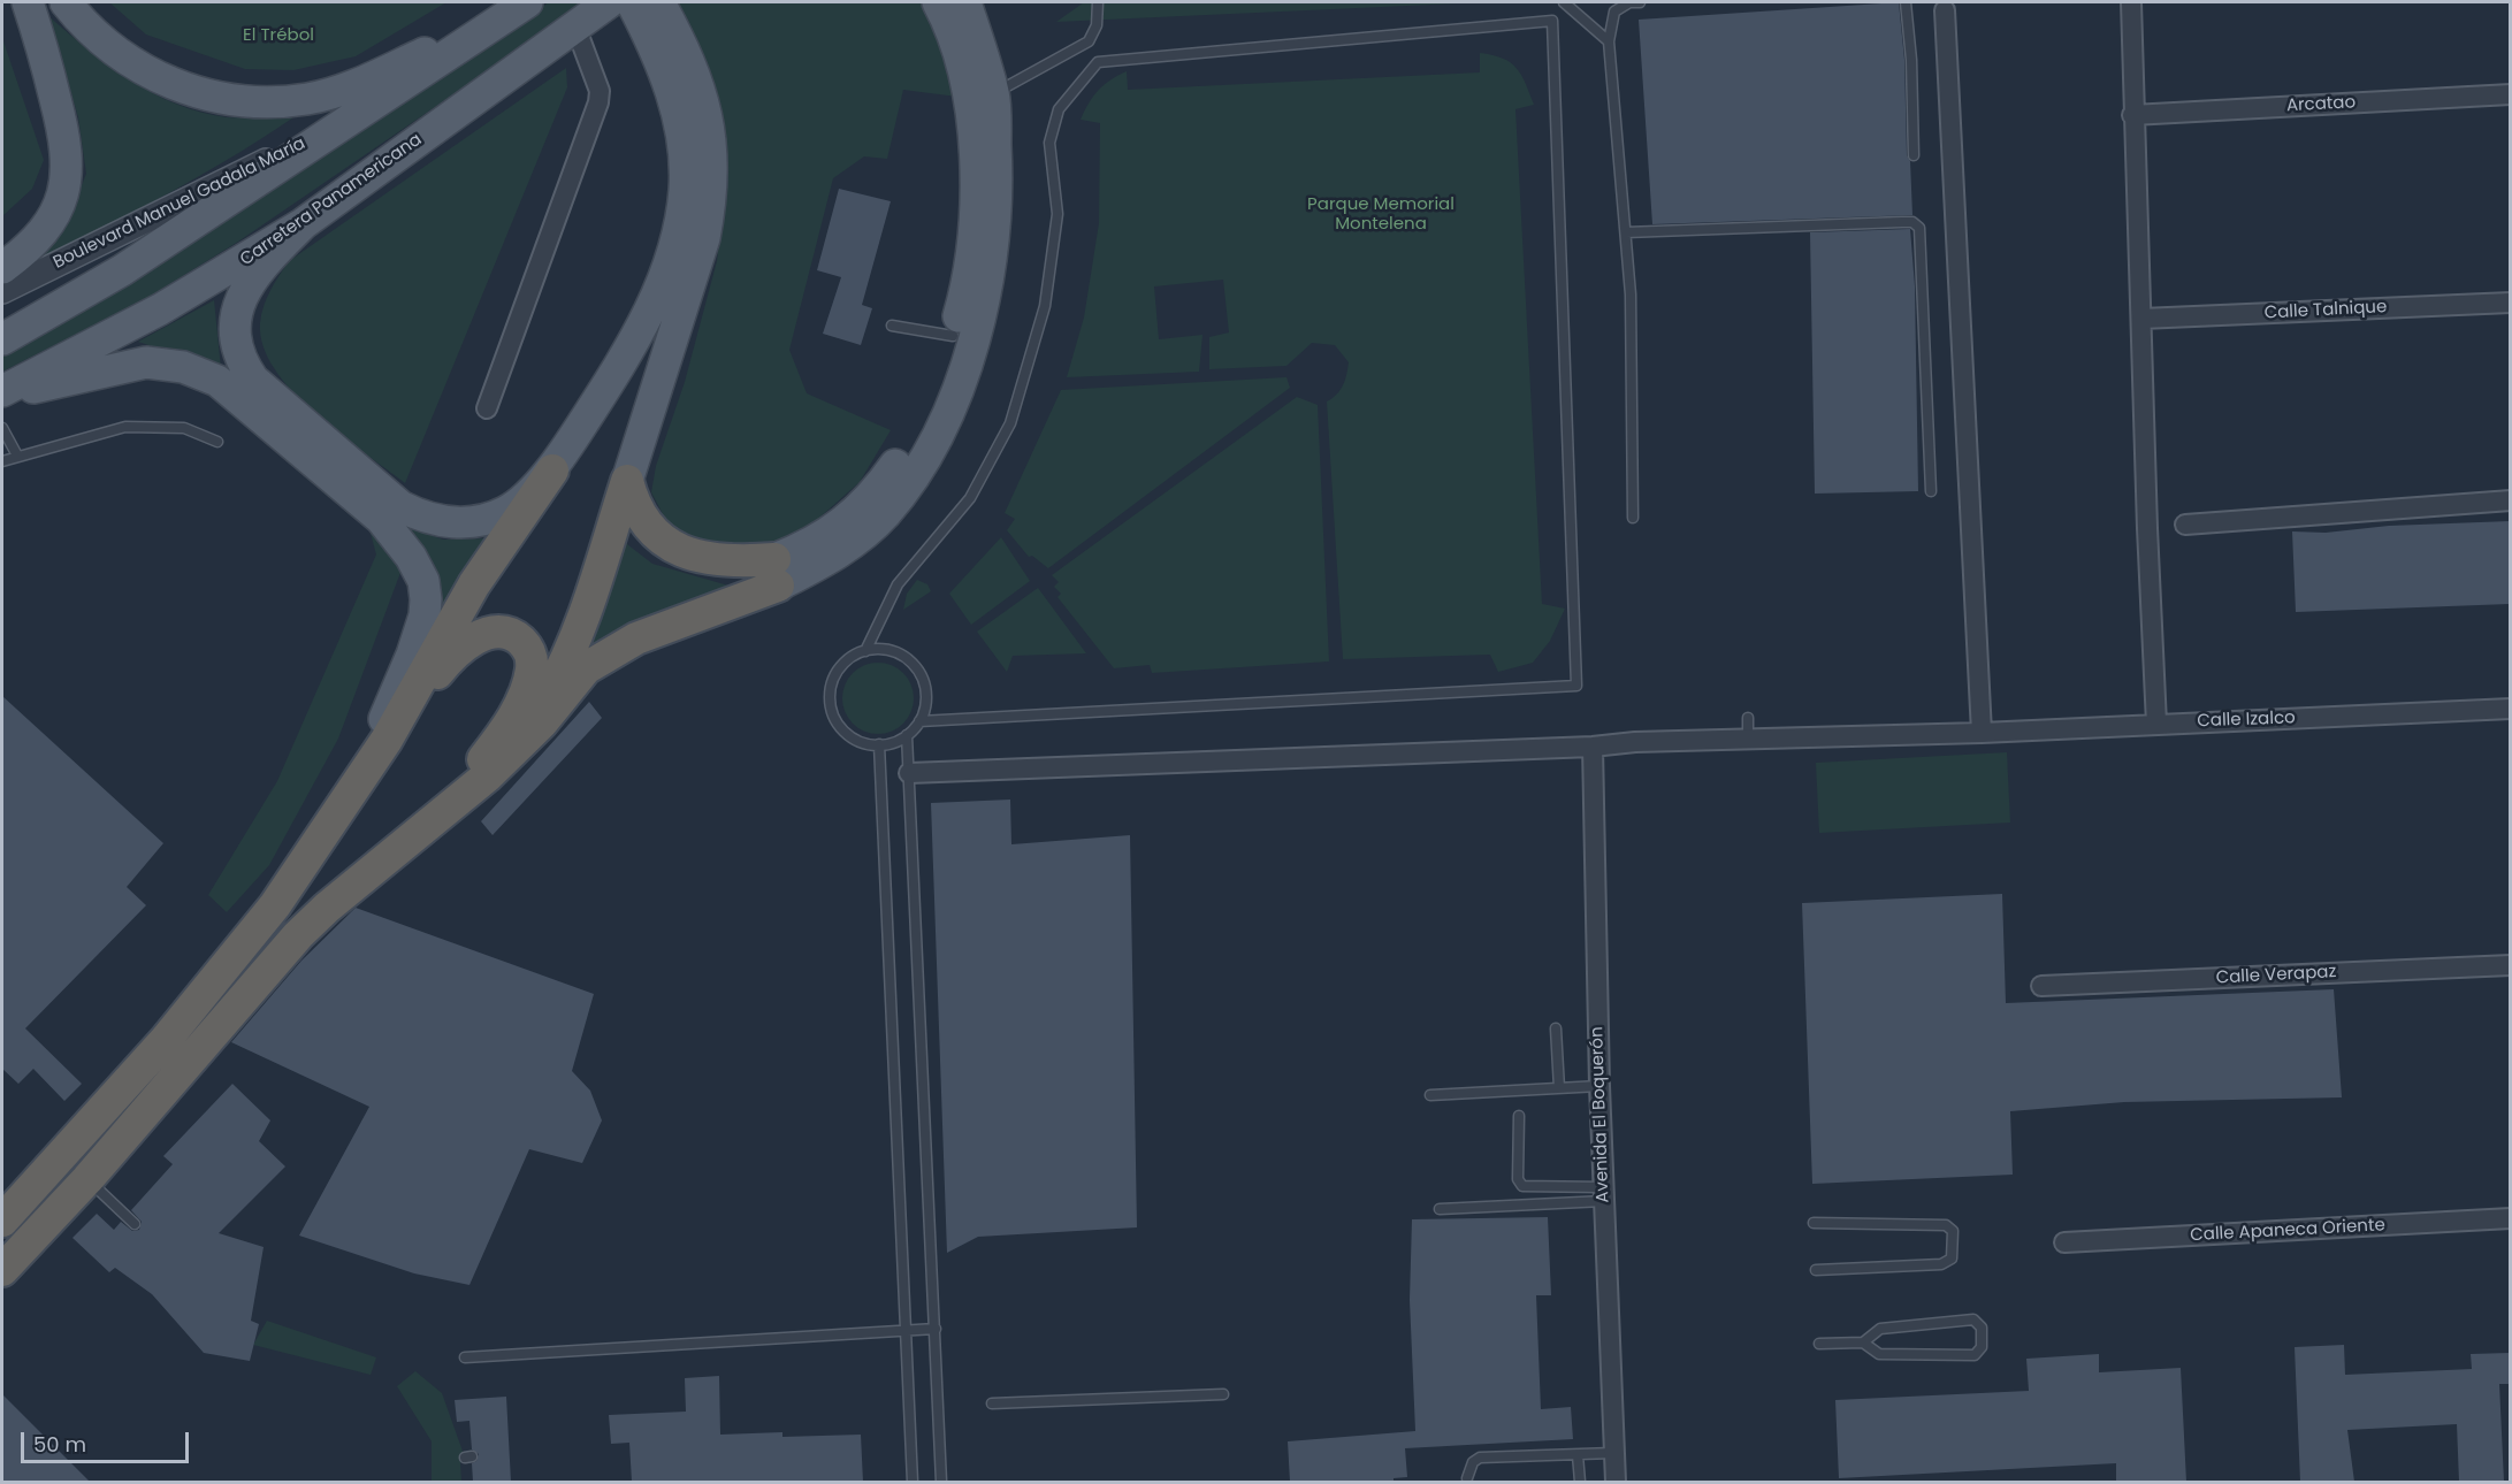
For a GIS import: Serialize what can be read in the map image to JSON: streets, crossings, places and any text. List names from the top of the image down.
{
  "streets": {
    "main road": ["Carretera Panamericana"],
    "street": [
      "Arcatao",
      "Boulevard Manuel Gadala María",
      "Calle Talnique",
      "Calle Izalco",
      "Calle Verapaz",
      "Avenida El Boquerón",
      "Calle Apaneca Oriente"
    ]
  },
  "crossings": [
    ["Calle Izalco", "Avenida El Boquerón"]
  ],
  "parks": ["El Trébol", "Parque Memorial Montelena"],
  "scale_bar": "50 m"
}
